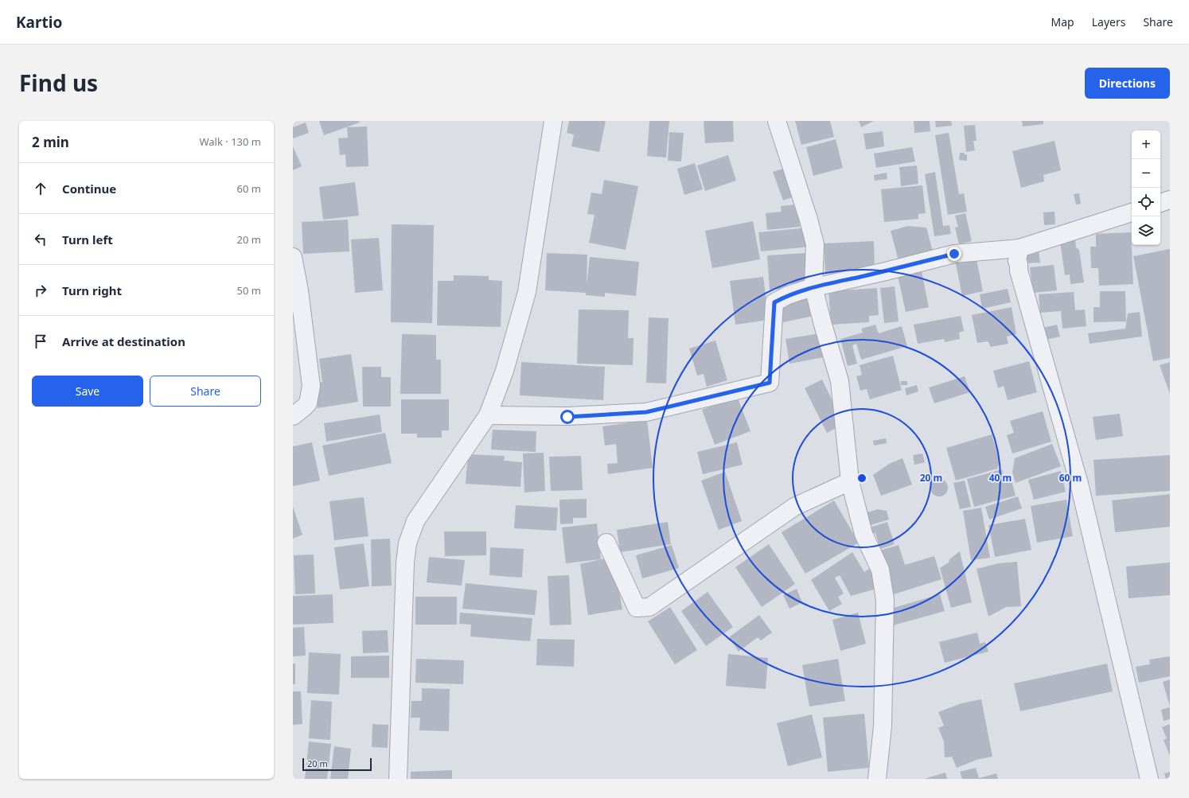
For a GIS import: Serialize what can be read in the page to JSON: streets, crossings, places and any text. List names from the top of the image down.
{
  "scale_bar": "20 m",
  "page": {
    "header": "Kartio",
    "nav": ["Map", "Layers", "Share"],
    "title": "Find us",
    "buttons": [
      "Directions",
      ["Save", "Share"]
    ],
    "heading": ["2 min", "Walk · 130 m"],
    "map_buttons": ["+", "−"],
    "list": [
      ["Continue", "60 m"],
      ["Turn left", "20 m"],
      ["Turn right", "50 m"],
      "Arrive at destination"
    ],
    "scale": "20 m"
  },
  "rings": ["20 m", "40 m", "60 m"]
}
